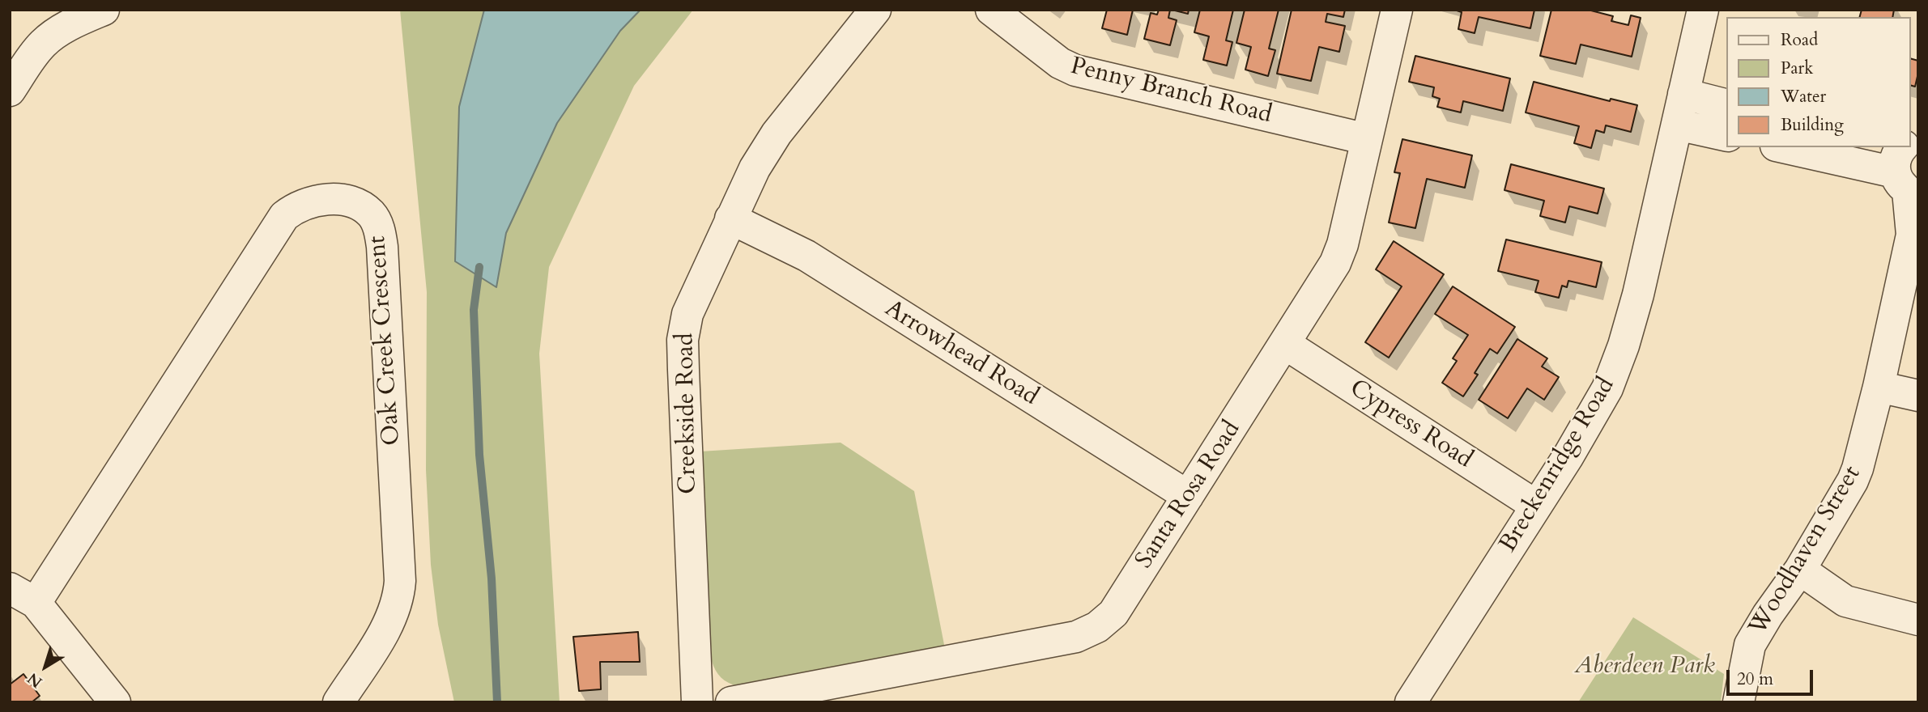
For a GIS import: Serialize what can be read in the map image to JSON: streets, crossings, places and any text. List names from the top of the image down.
{
  "streets": {
    "street": [
      "Penny Branch Road",
      "Oak Creek Crescent",
      "Arrowhead Road",
      "Creekside Road",
      "Cypress Road",
      "Breckenridge Road",
      "Santa Rosa Road",
      "Woodhaven Street"
    ]
  },
  "crossings": [
    ["Penny Branch Road", "Santa Rosa Road"],
    ["Arrowhead Road", "Creekside Road"],
    ["Arrowhead Road", "Santa Rosa Road"],
    ["Cypress Road", "Breckenridge Road"],
    ["Cypress Road", "Santa Rosa Road"]
  ],
  "parks": ["Aberdeen Park"],
  "legend": [
    "Road",
    "Park",
    "Water",
    "Building"
  ],
  "scale_bar": "20 m",
  "north": "bottom left"
}
